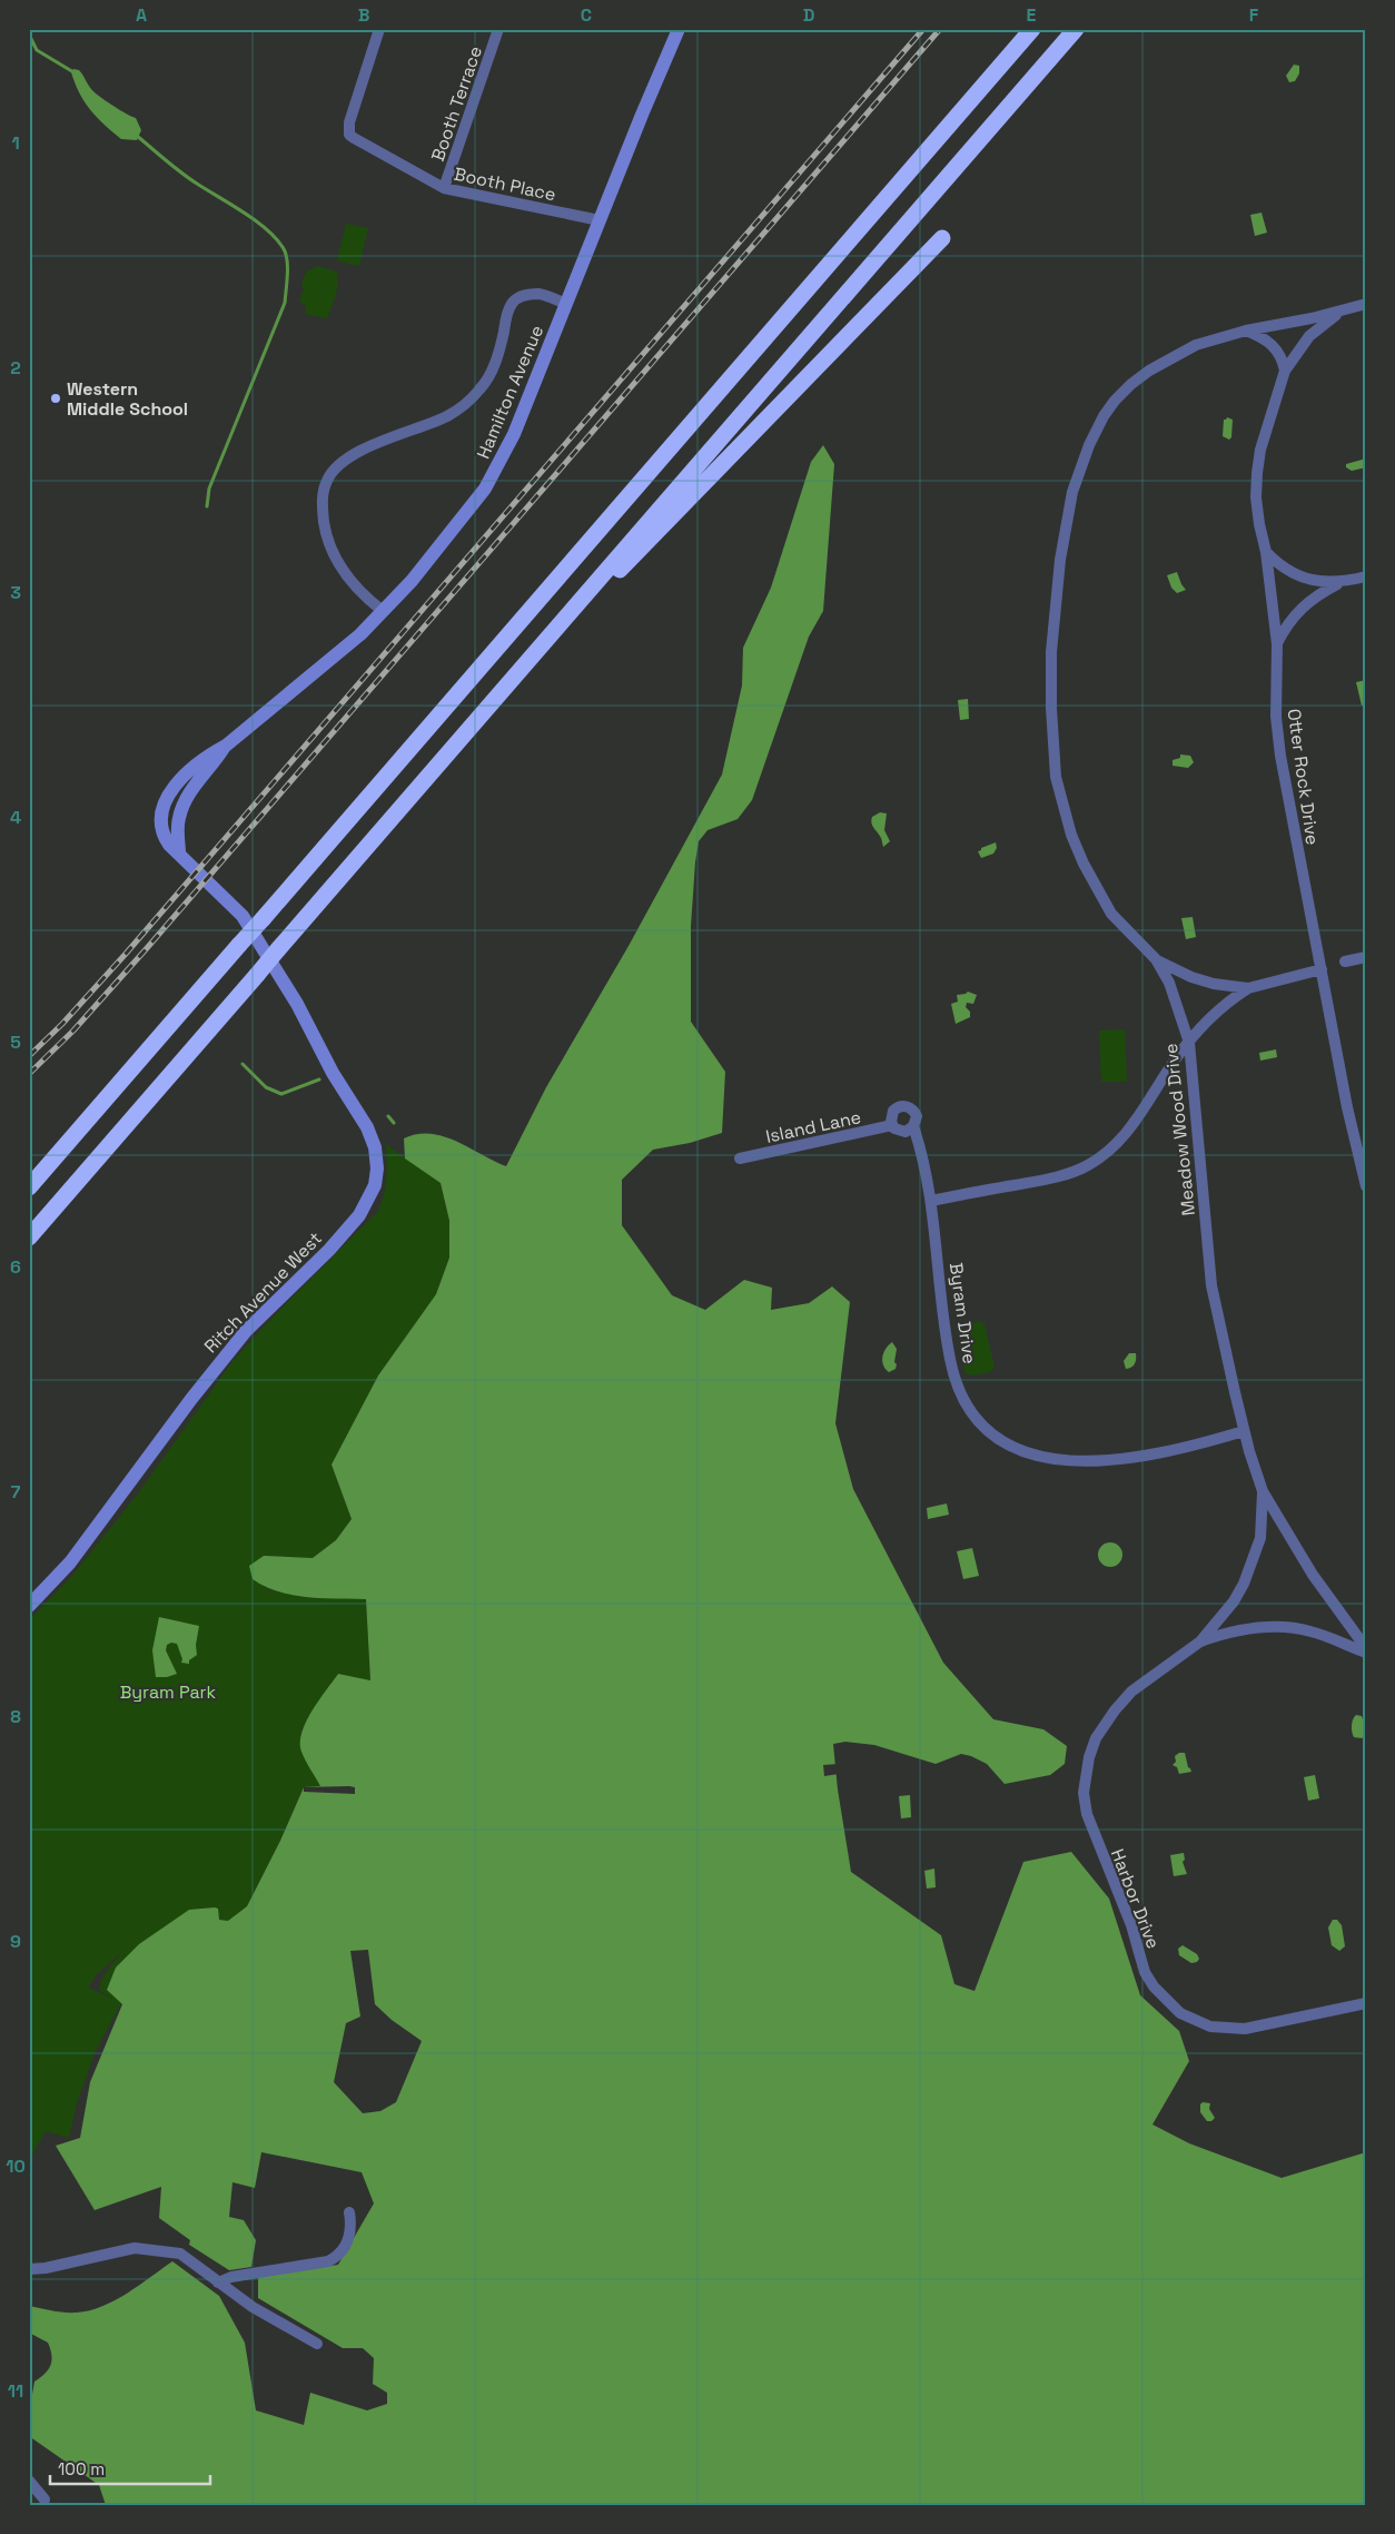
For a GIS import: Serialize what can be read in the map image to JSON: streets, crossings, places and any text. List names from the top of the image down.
{
  "streets": {
    "main road": ["Hamilton Avenue", "Ritch Avenue West"],
    "street": [
      "Booth Terrace",
      "Booth Place",
      "Otter Rock Drive",
      "Island Lane",
      "Meadow Wood Drive",
      "Byram Drive",
      "Harbor Drive"
    ]
  },
  "crossings": [
    ["Booth Terrace", "Booth Place"],
    ["Booth Place", "Hamilton Avenue"],
    ["Hamilton Avenue", "Ritch Avenue West"],
    ["Otter Rock Drive", "Meadow Wood Drive"],
    ["Island Lane", "Byram Drive"],
    ["Meadow Wood Drive", "Byram Drive"],
    ["Meadow Wood Drive", "Harbor Drive"]
  ],
  "parks": ["Byram Park"],
  "places": ["Western Middle School"],
  "scale_bar": "100 m",
  "grid": {
    "columns": [
      "A",
      "B",
      "C",
      "D",
      "E",
      "F"
    ],
    "rows": [
      "1",
      "2",
      "3",
      "4",
      "5",
      "6",
      "7",
      "8",
      "9",
      "10",
      "11"
    ]
  }
}
